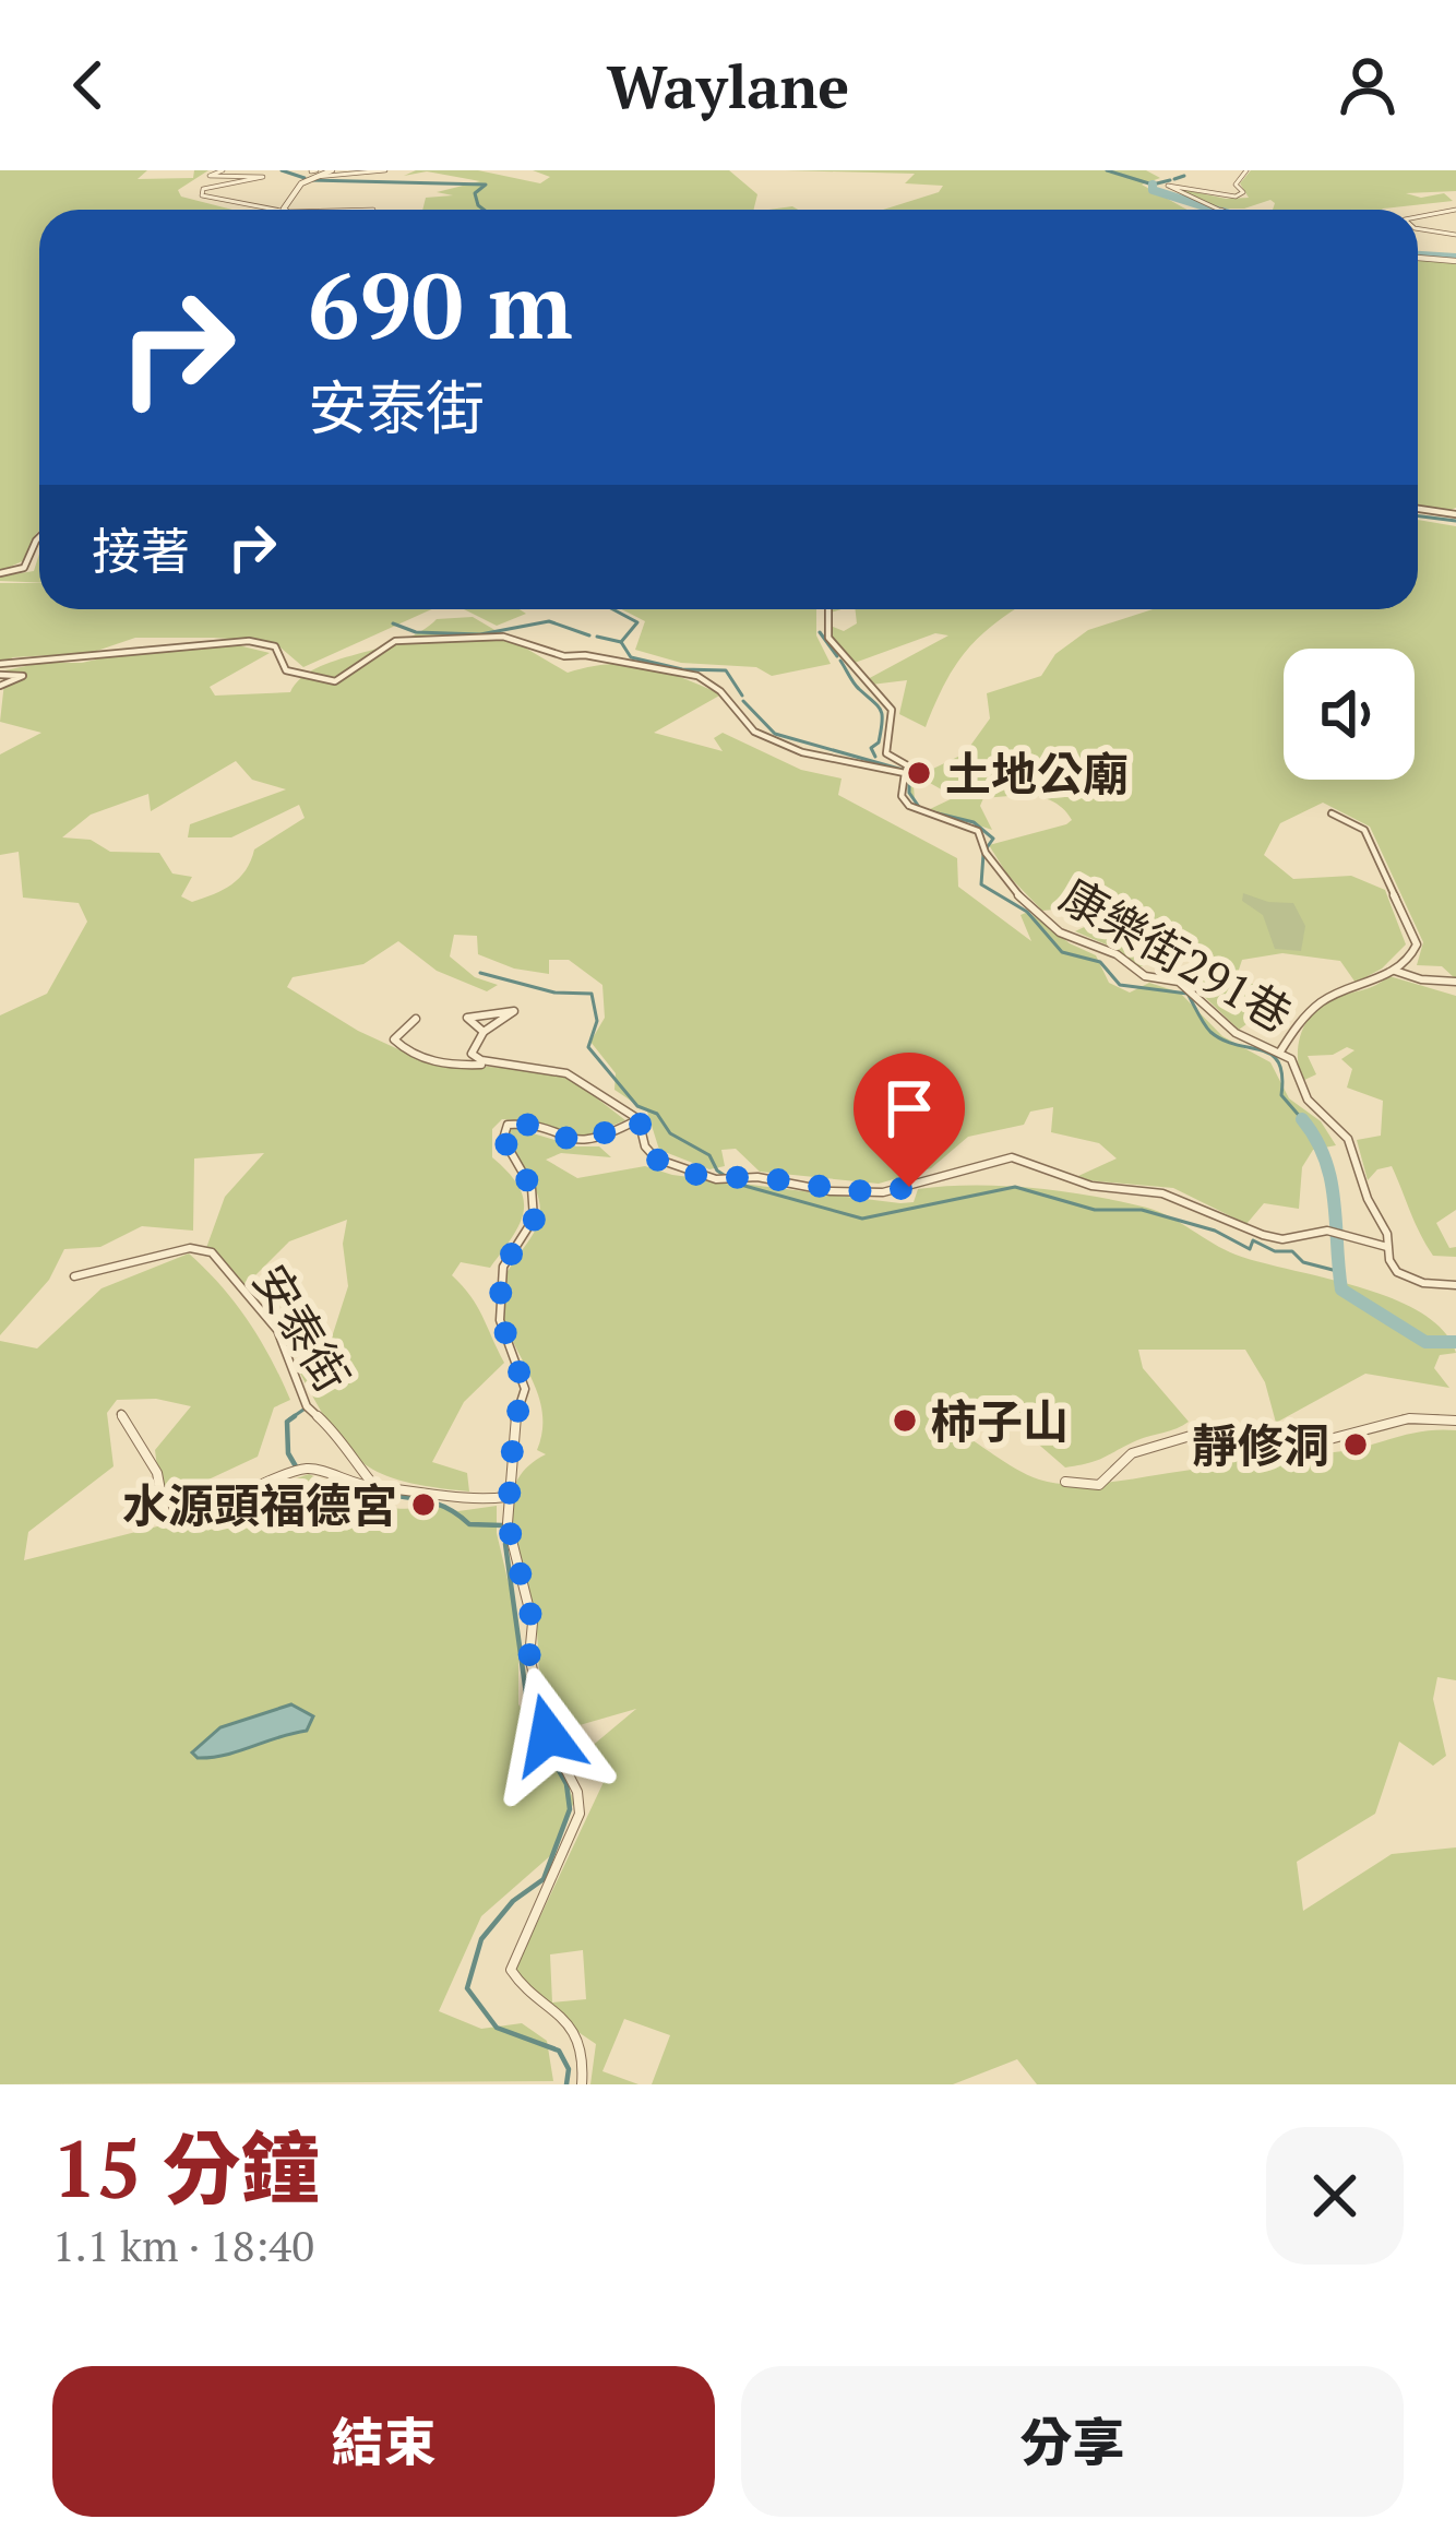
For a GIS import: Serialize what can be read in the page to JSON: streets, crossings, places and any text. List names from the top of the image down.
{
  "streets": {
    "street": ["康樂街291巷", "安泰街"]
  },
  "places": [
    "土地公廟",
    "柿子山",
    "靜修洞",
    "水源頭福德宮"
  ],
  "page": {
    "header": "Waylane",
    "turn": ["690 m", "安泰街"],
    "then": "接著",
    "heading": ["15 分鐘", "1.1 km · 18:40"],
    "buttons": ["結束", "分享"]
  }
}
